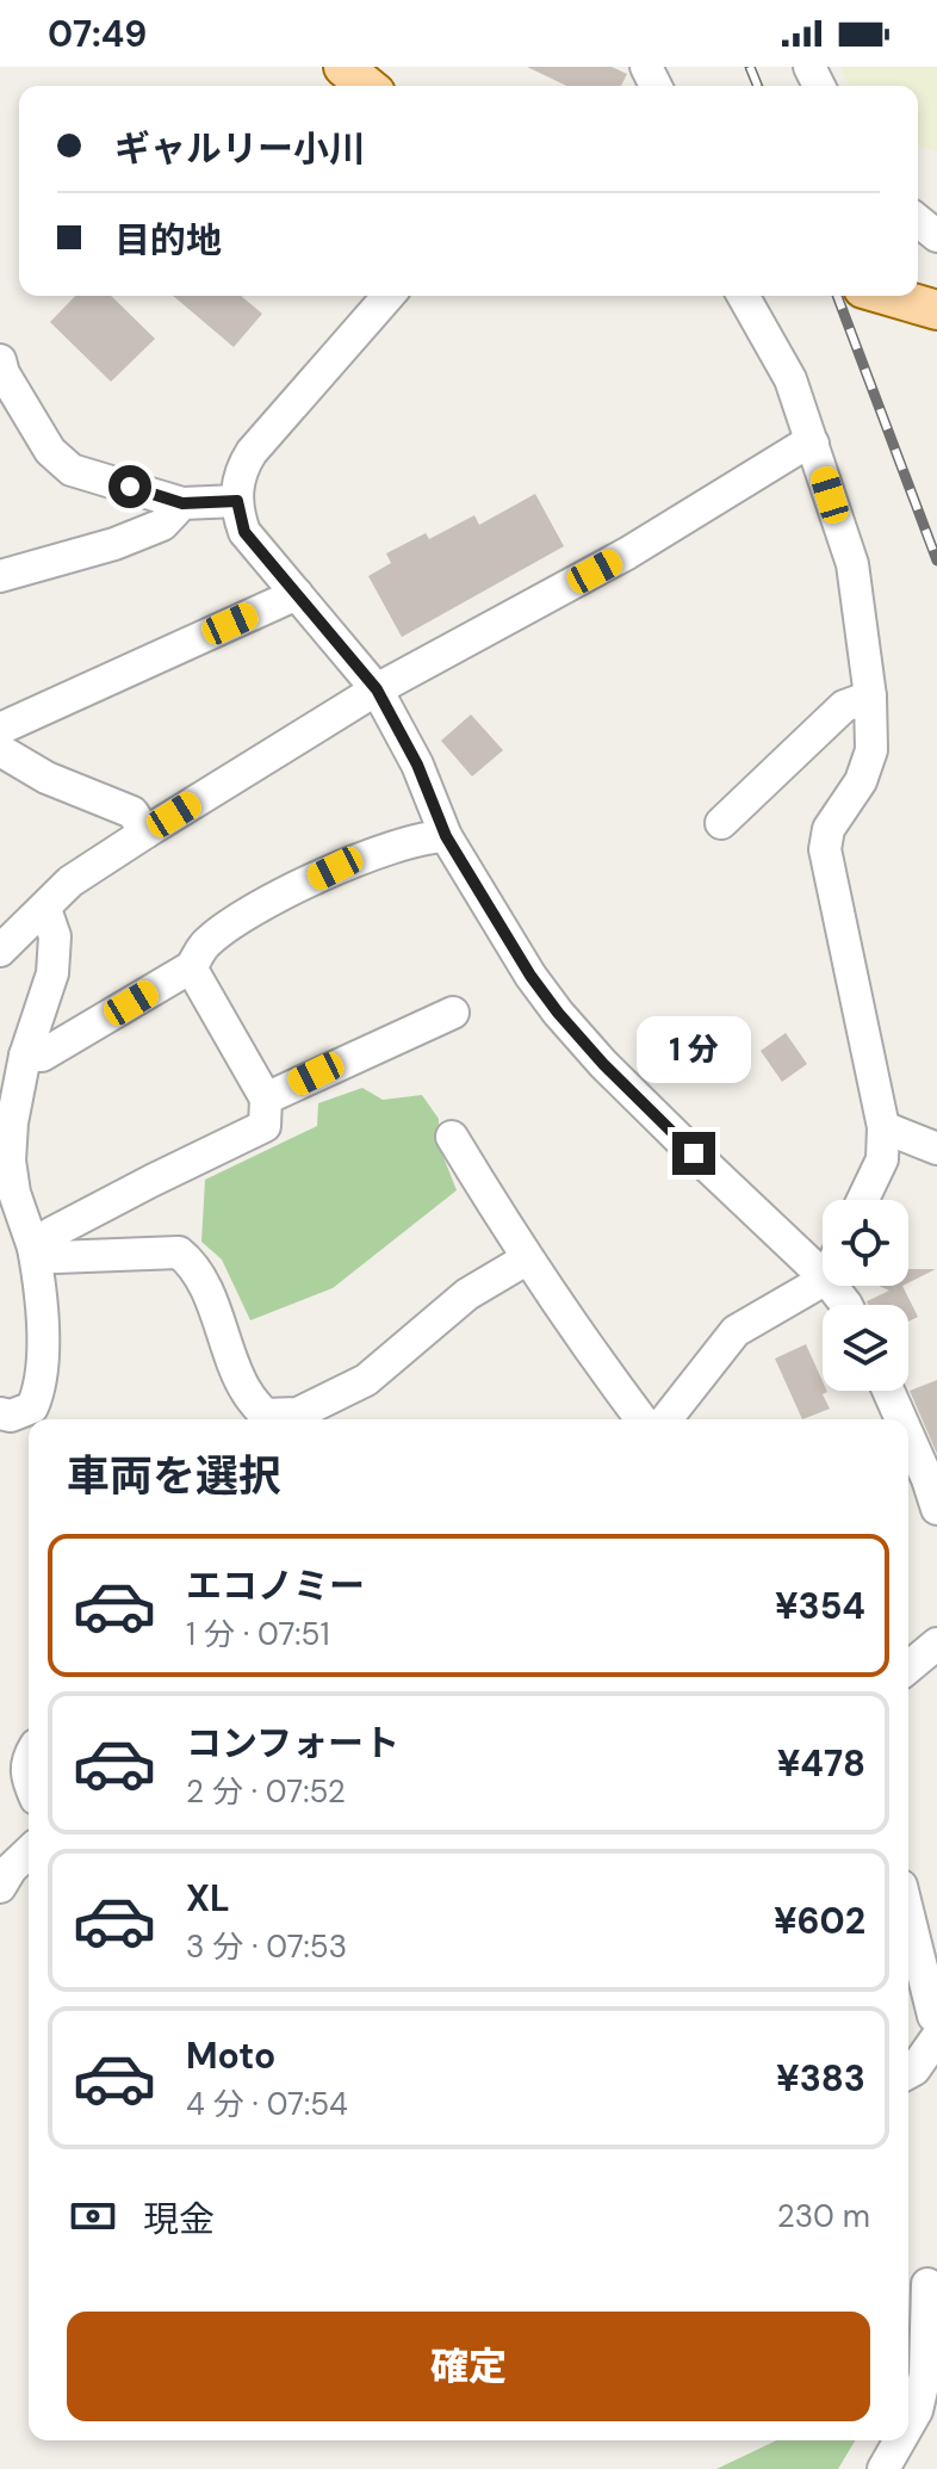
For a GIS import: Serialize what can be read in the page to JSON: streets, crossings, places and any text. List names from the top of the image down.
{
  "page": {
    "status": "07:49",
    "banner": ["ギャルリー小川", "目的地"],
    "bubble": "1 分",
    "heading": "車両を選択",
    "list": [
      {
        "name": "エコノミー",
        "note": "1 分 · 07:51",
        "value": "¥354"
      },
      {
        "name": "コンフォート",
        "note": "2 分 · 07:52",
        "value": "¥478"
      },
      {
        "name": "XL",
        "note": "3 分 · 07:53",
        "value": "¥602"
      },
      {
        "name": "Moto",
        "note": "4 分 · 07:54",
        "value": "¥383"
      }
    ],
    "pay": ["現金", "230 m"],
    "buttons": "確定"
  }
}
